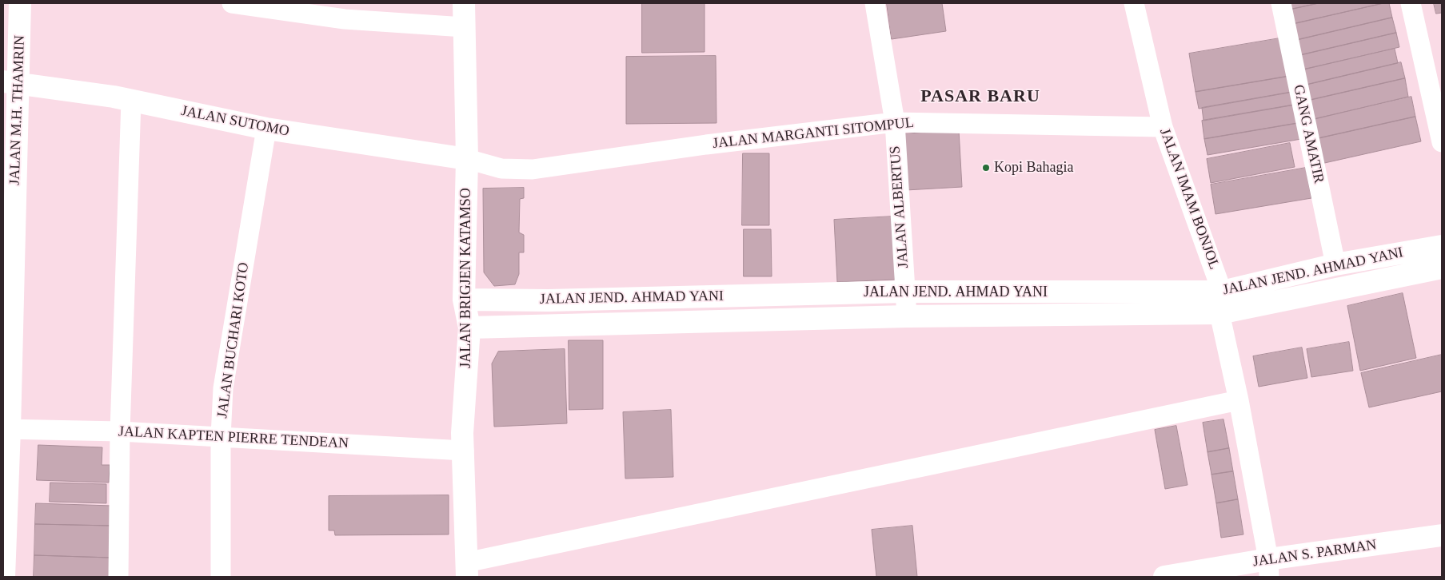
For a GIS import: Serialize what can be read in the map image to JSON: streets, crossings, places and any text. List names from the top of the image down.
{
  "streets": {
    "street": [
      "JALAN M.H. THAMRIN",
      "JALAN SUTOMO",
      "JALAN MARGANTI SITOMPUL",
      "GANG AMATIR",
      "JALAN IMAM BONJOL",
      "JALAN ALBERTUS",
      "JALAN JEND. AHMAD YANI",
      "JALAN BRIGJEN KATAMSO",
      "JALAN BUCHARI KOTO",
      "JALAN KAPTEN PIERRE TENDEAN",
      "JALAN S. PARMAN"
    ]
  },
  "crossings": [
    ["JALAN M.H. THAMRIN", "JALAN SUTOMO"],
    ["JALAN M.H. THAMRIN", "JALAN KAPTEN PIERRE TENDEAN"],
    ["JALAN SUTOMO", "JALAN MARGANTI SITOMPUL"],
    ["JALAN SUTOMO", "JALAN BRIGJEN KATAMSO"],
    ["JALAN SUTOMO", "JALAN BUCHARI KOTO"],
    ["JALAN MARGANTI SITOMPUL", "JALAN IMAM BONJOL"],
    ["JALAN MARGANTI SITOMPUL", "JALAN ALBERTUS"],
    ["JALAN MARGANTI SITOMPUL", "JALAN BRIGJEN KATAMSO"],
    ["GANG AMATIR", "JALAN JEND. AHMAD YANI"],
    ["JALAN IMAM BONJOL", "JALAN JEND. AHMAD YANI"],
    ["JALAN IMAM BONJOL", "JALAN S. PARMAN"],
    ["JALAN ALBERTUS", "JALAN JEND. AHMAD YANI"],
    ["JALAN JEND. AHMAD YANI", "JALAN BRIGJEN KATAMSO"],
    ["JALAN BRIGJEN KATAMSO", "JALAN KAPTEN PIERRE TENDEAN"],
    ["JALAN BUCHARI KOTO", "JALAN KAPTEN PIERRE TENDEAN"]
  ],
  "districts": ["PASAR BARU"],
  "places": ["Kopi Bahagia"]
}
